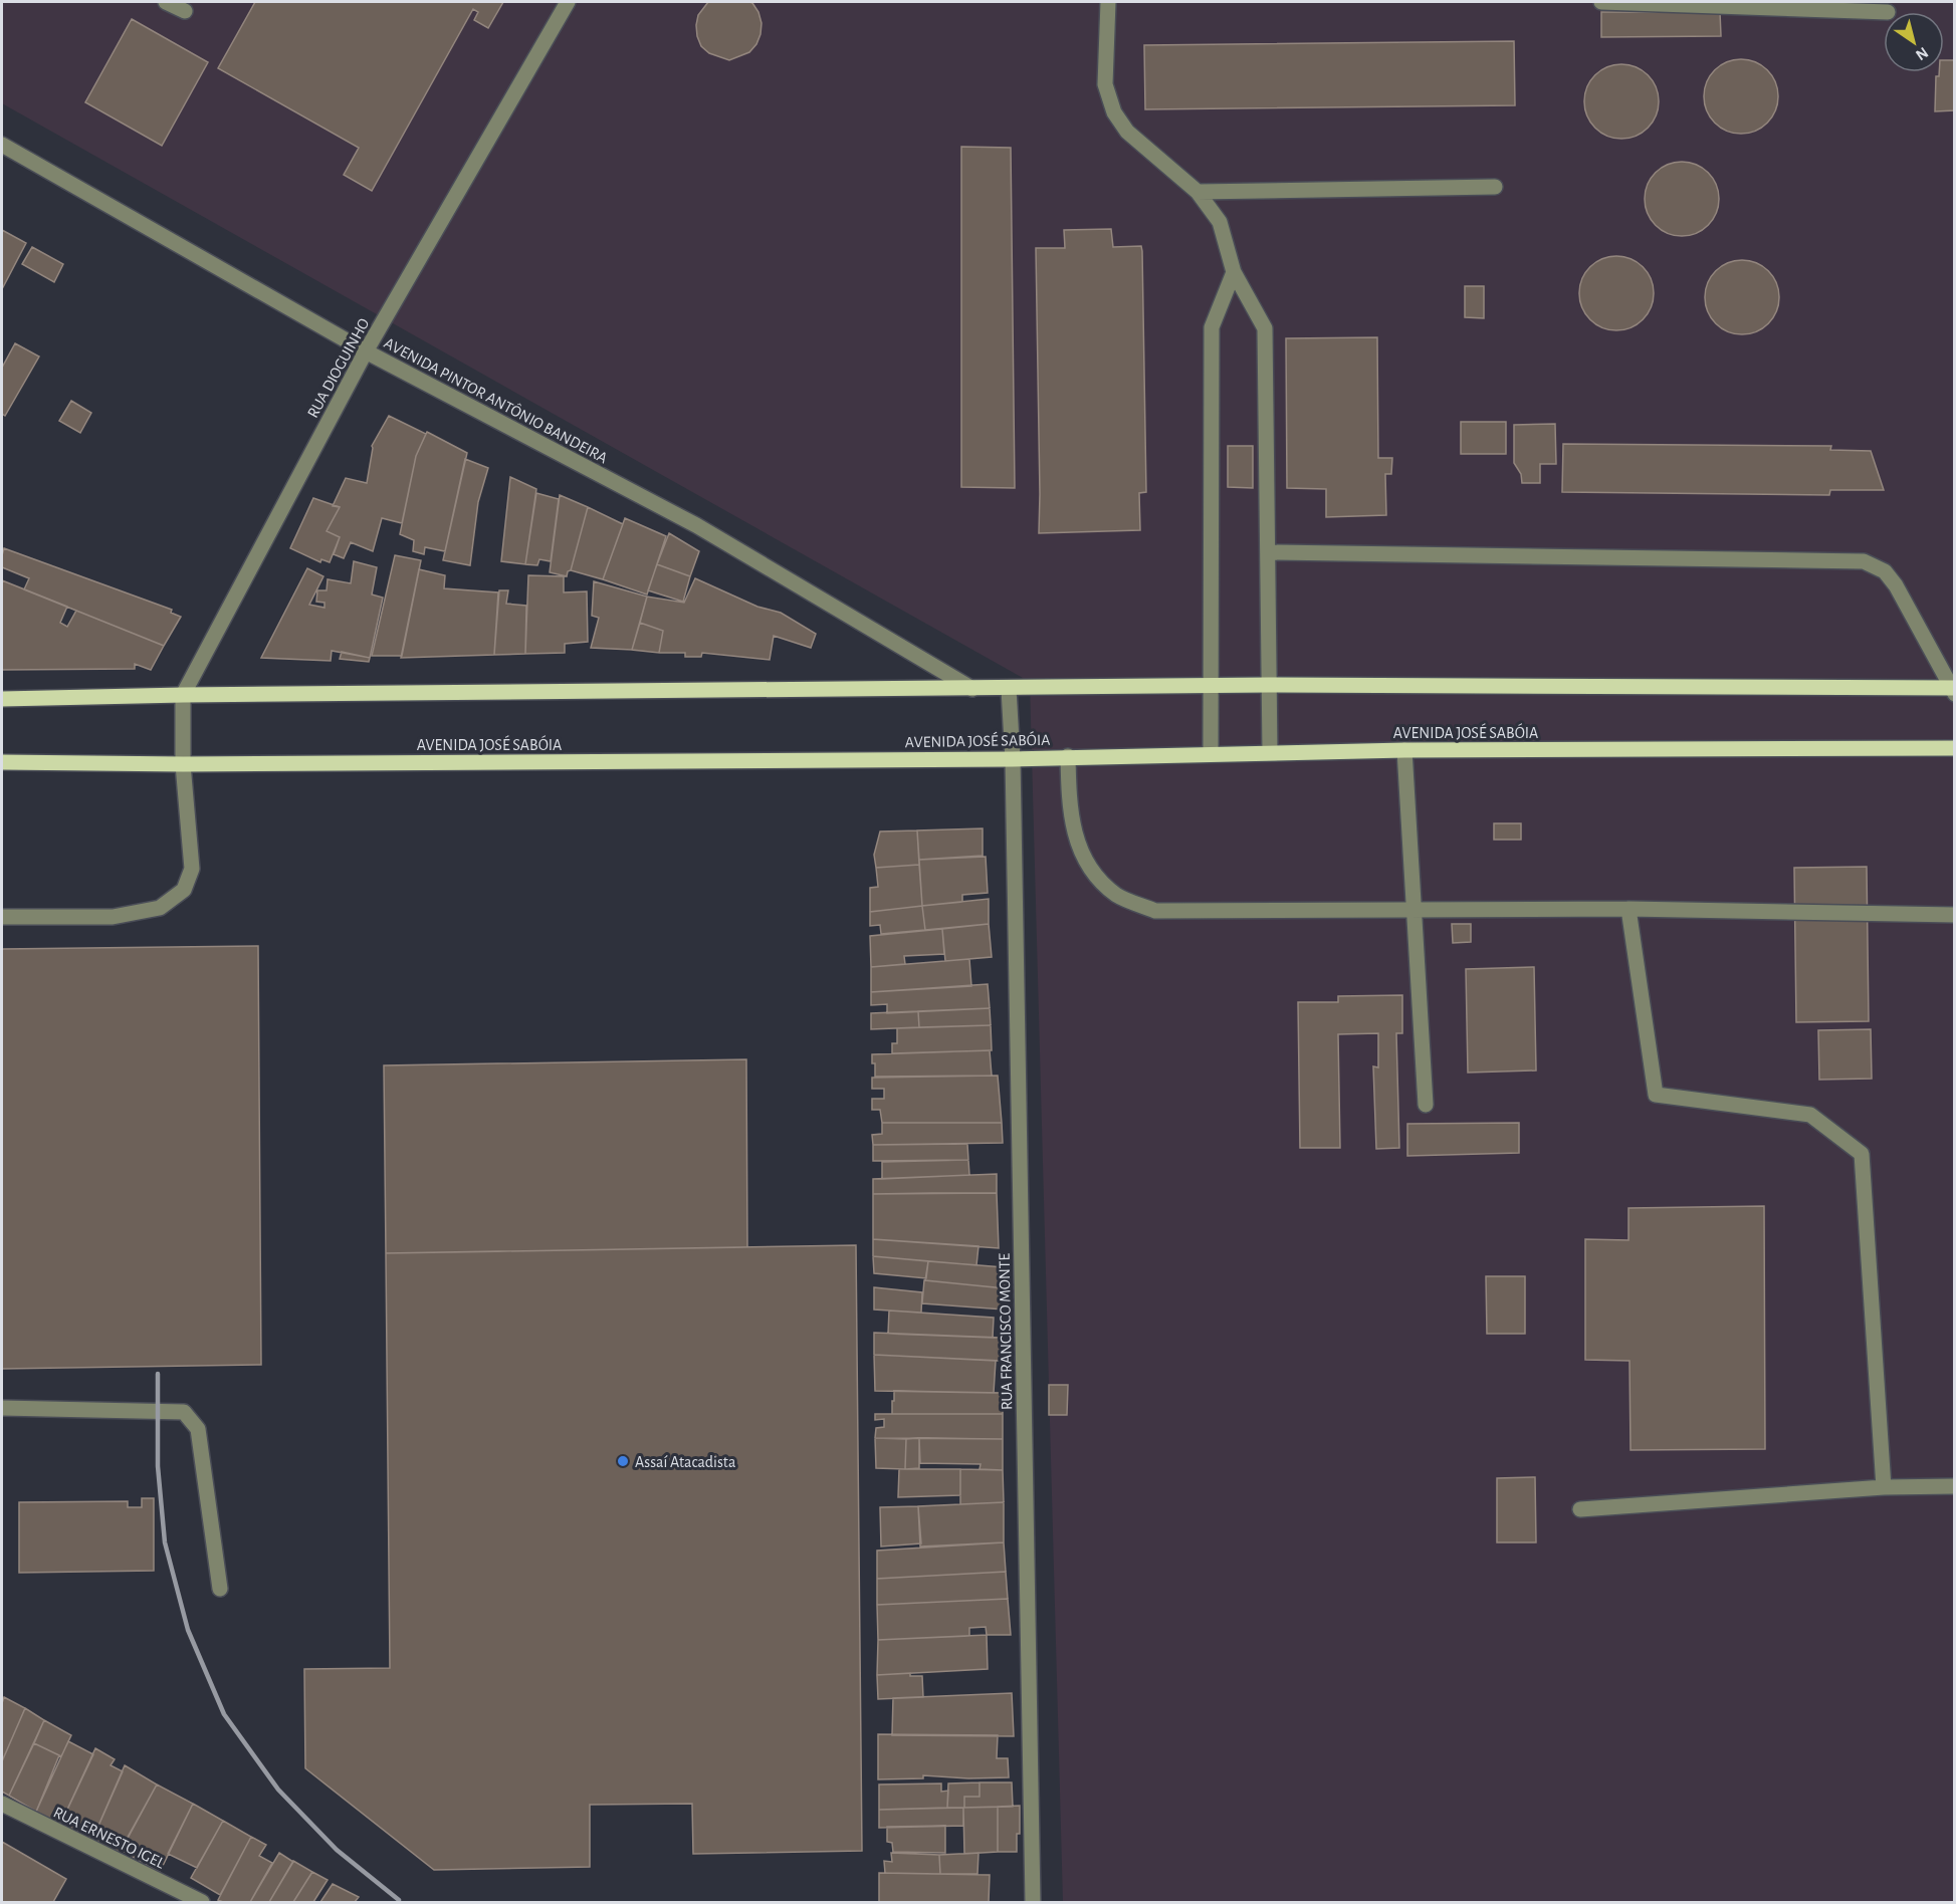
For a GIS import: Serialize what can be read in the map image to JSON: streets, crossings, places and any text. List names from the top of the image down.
{
  "streets": {
    "main road": ["AVENIDA JOSÉ SABÓIA"],
    "street": [
      "RUA DIOGUINHO",
      "AVENIDA PINTOR ANTÔNIO BANDEIRA",
      "RUA FRANCISCO MONTE",
      "RUA ERNESTO IGEL"
    ]
  },
  "crossings": [
    ["RUA DIOGUINHO", "AVENIDA PINTOR ANTÔNIO BANDEIRA"],
    ["RUA DIOGUINHO", "AVENIDA JOSÉ SABÓIA"],
    ["AVENIDA JOSÉ SABÓIA", "RUA FRANCISCO MONTE"]
  ],
  "places": ["Assaí Atacadista"],
  "north": "bottom right"
}
